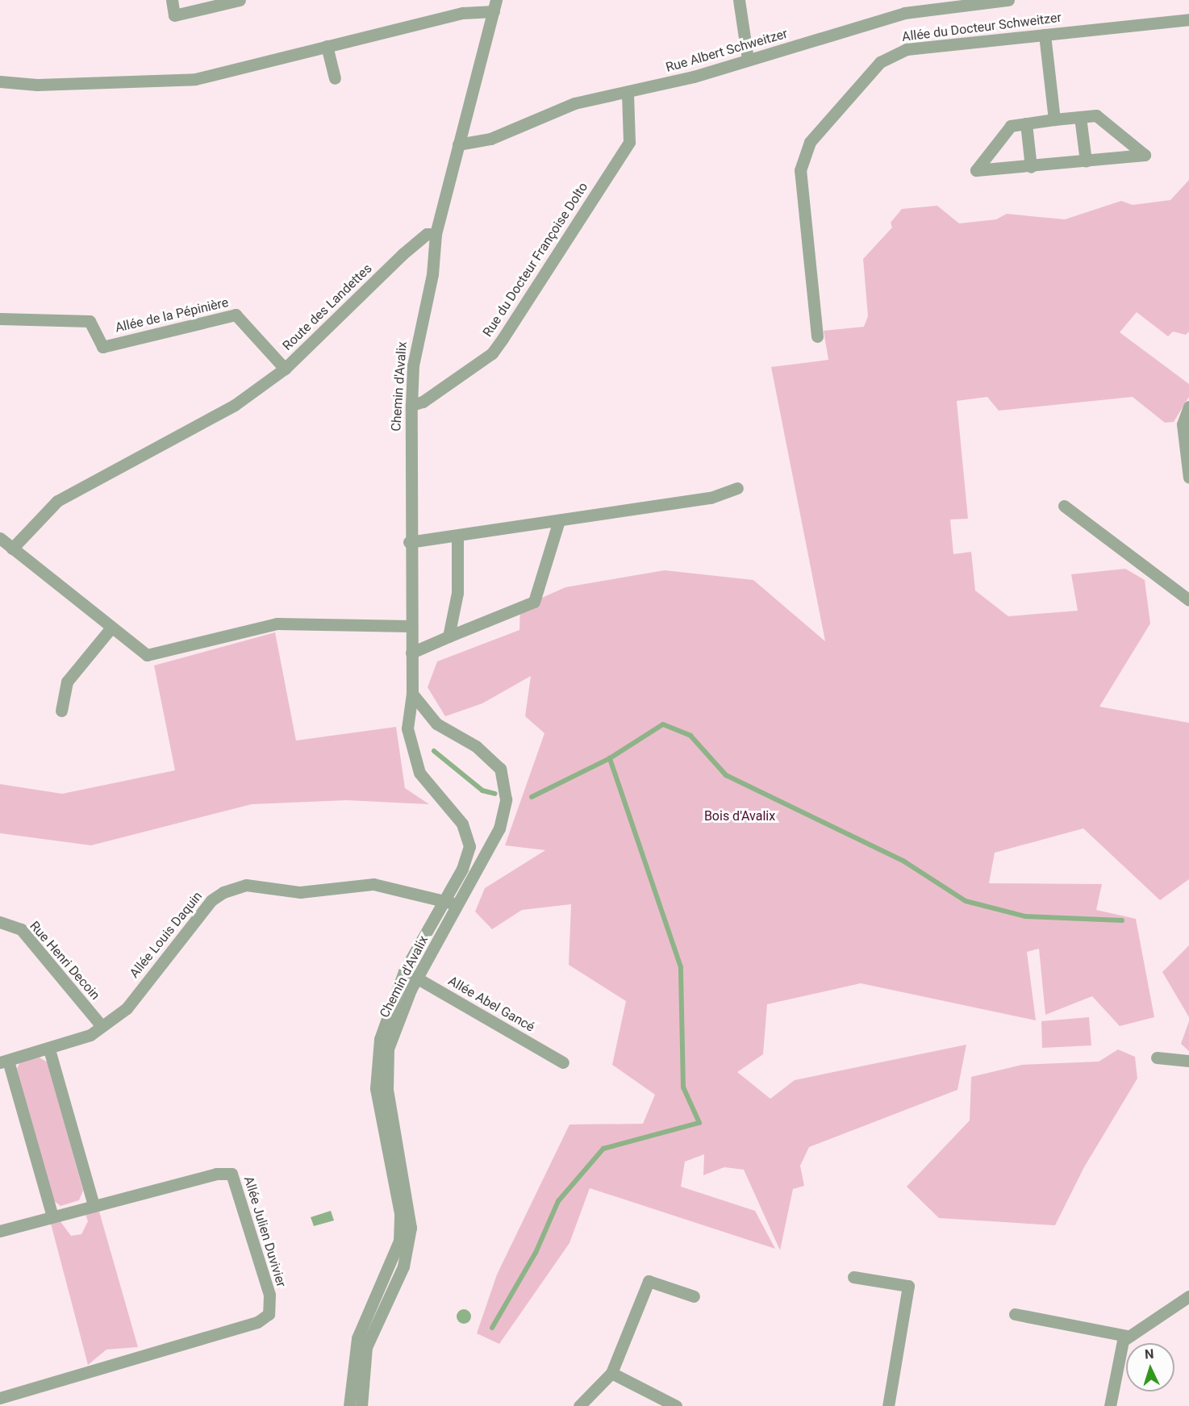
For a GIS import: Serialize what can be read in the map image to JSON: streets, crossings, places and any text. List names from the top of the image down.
{
  "streets": {
    "street": [
      "Allée du Docteur Schweitzer",
      "Rue Albert Schweitzer",
      "Rue du Docteur Françoise Dolto",
      "Route des Landettes",
      "Allée de la Pépinière",
      "Chemin d'Avalix",
      "Allée Louis Daquin",
      "Rue Henri Decoin",
      "Allée Abel Gancé",
      "Allée Julien Duvivier"
    ]
  },
  "crossings": [
    ["Rue Albert Schweitzer", "Rue du Docteur Françoise Dolto"],
    ["Rue du Docteur Françoise Dolto", "Chemin d'Avalix"],
    ["Route des Landettes", "Allée de la Pépinière"],
    ["Route des Landettes", "Chemin d'Avalix"],
    ["Chemin d'Avalix", "Allée Louis Daquin"],
    ["Chemin d'Avalix", "Allée Abel Gancé"],
    ["Allée Louis Daquin", "Rue Henri Decoin"]
  ],
  "parks": ["Bois d'Avalix"],
  "north": "top"
}
